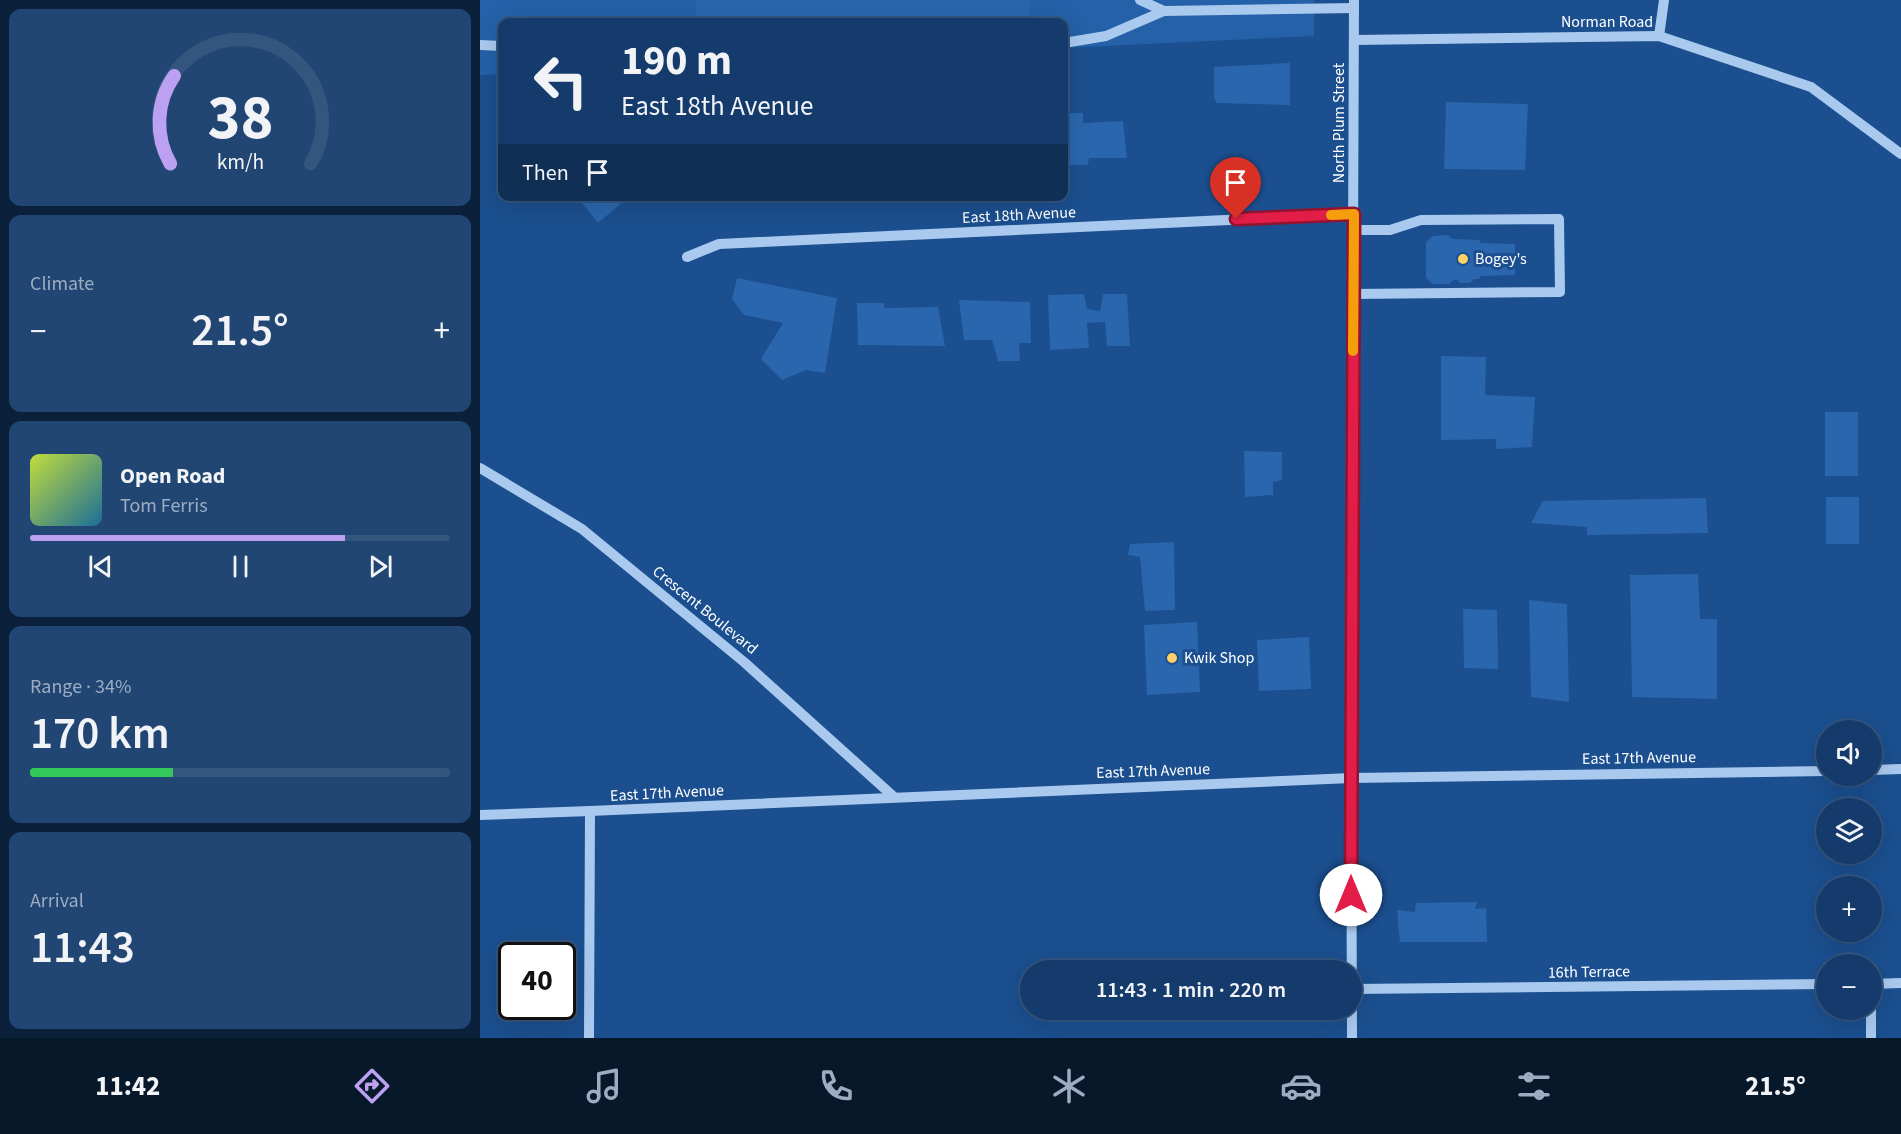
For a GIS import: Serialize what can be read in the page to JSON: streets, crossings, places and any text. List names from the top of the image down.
{
  "streets": {
    "street": [
      "Norman Road",
      "North Plum Street",
      "East 18th Avenue",
      "Crescent Boulevard",
      "East 17th Avenue",
      "16th Terrace"
    ]
  },
  "crossings": [
    ["Norman Road", "North Plum Street"],
    ["North Plum Street", "East 18th Avenue"],
    ["North Plum Street", "East 17th Avenue"],
    ["Crescent Boulevard", "East 17th Avenue"]
  ],
  "places": ["Bogey's", "Kwik Shop"],
  "page": {
    "turn": ["190 m", "East 18th Avenue"],
    "then": "Then",
    "tile": [
      "Climate",
      ["Range · 34%", "170 km"],
      ["Arrival", "11:43"]
    ],
    "heat": ["−", "21.5°", "+"],
    "song": ["Open Road", "Tom Ferris"],
    "map_buttons": ["+", "−"],
    "limit": "40",
    "trip": "11:43 · 1 min · 220 m",
    "tabs": ["11:42", "21.5°"],
    "gauge": ["38", "km/h"]
  }
}
